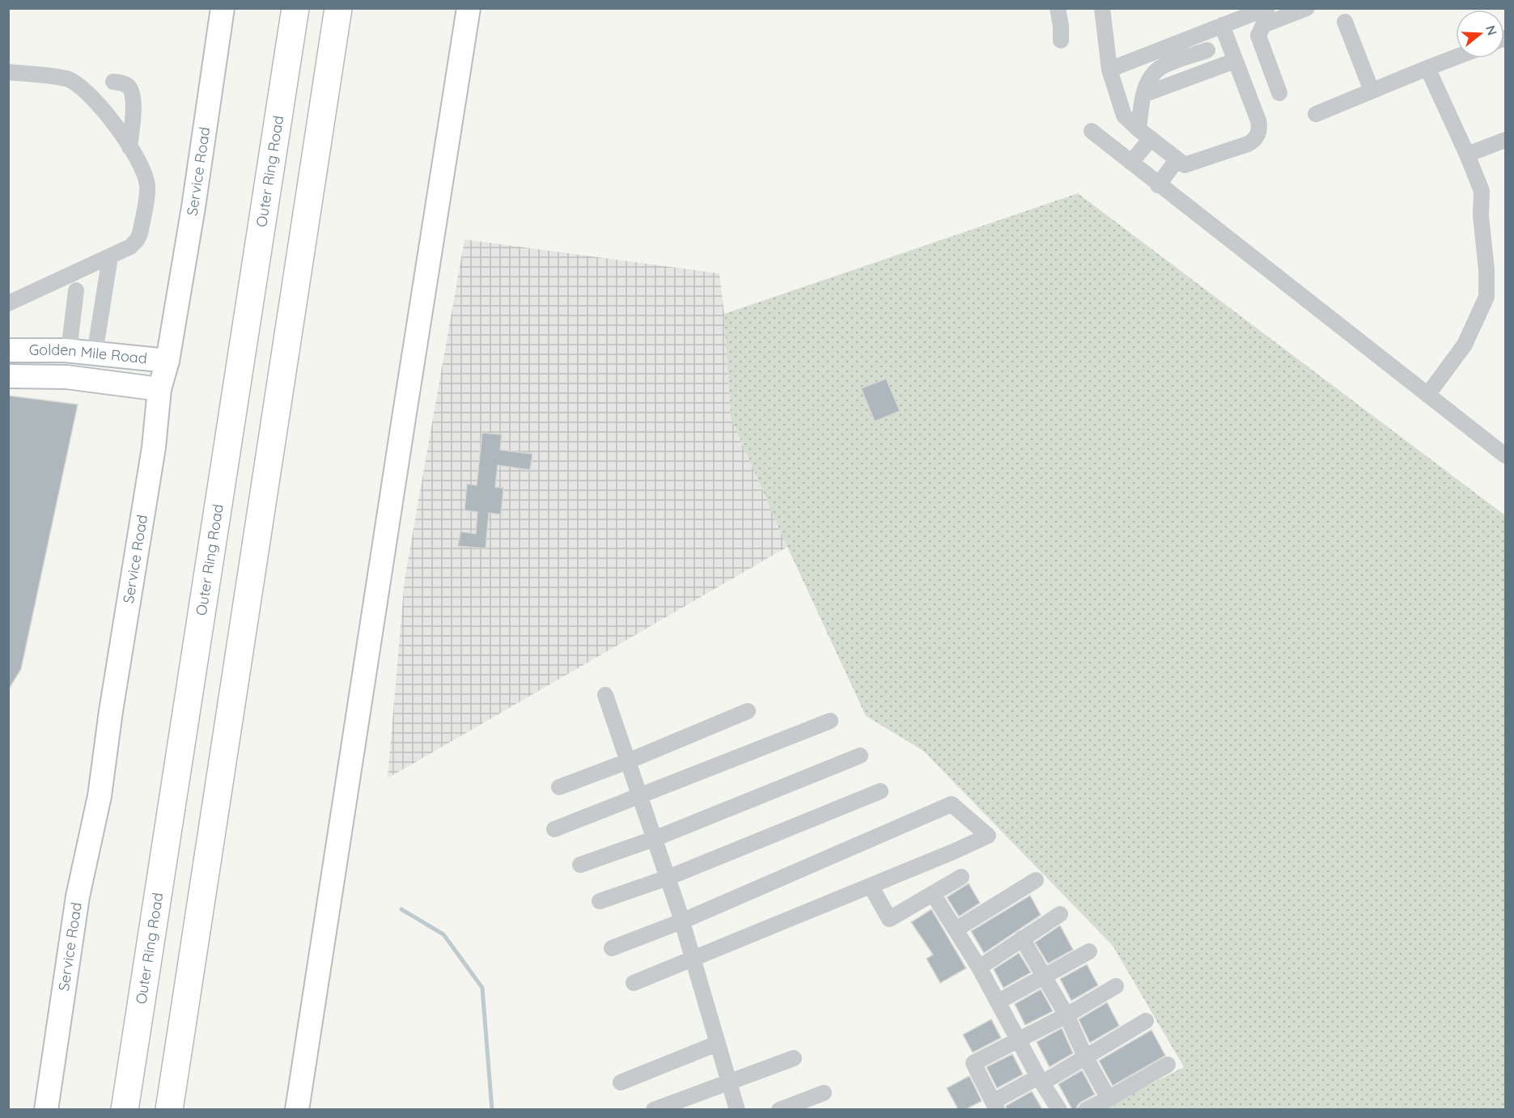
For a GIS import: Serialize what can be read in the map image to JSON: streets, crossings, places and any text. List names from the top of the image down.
{
  "streets": {
    "highway": ["Outer Ring Road"],
    "main road": ["Service Road", "Golden Mile Road"]
  },
  "crossings": [
    ["Service Road", "Golden Mile Road"]
  ],
  "north": "right"
}
